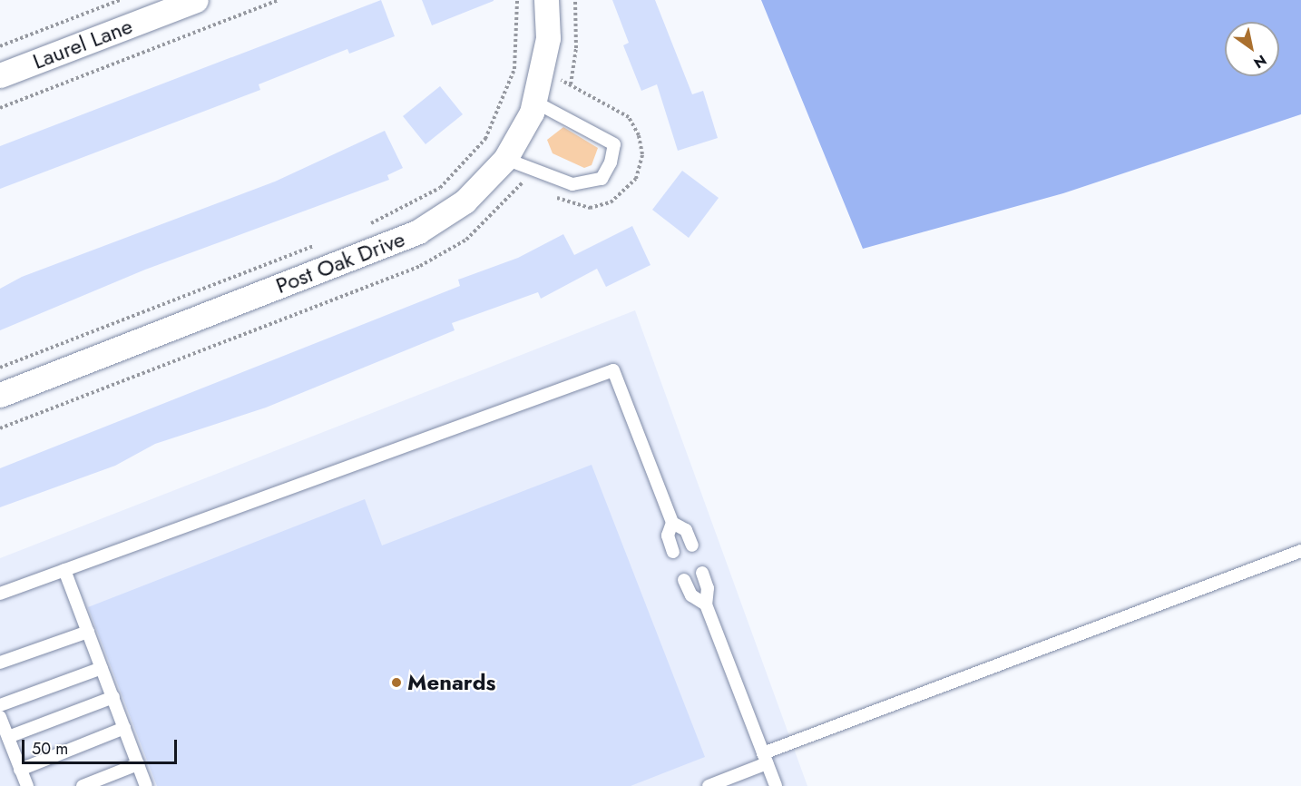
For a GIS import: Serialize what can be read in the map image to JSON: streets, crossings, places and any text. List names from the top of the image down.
{
  "streets": {
    "street": ["Laurel Lane", "Post Oak Drive"]
  },
  "places": ["Menards"],
  "scale_bar": "50 m",
  "north": "bottom right"
}
